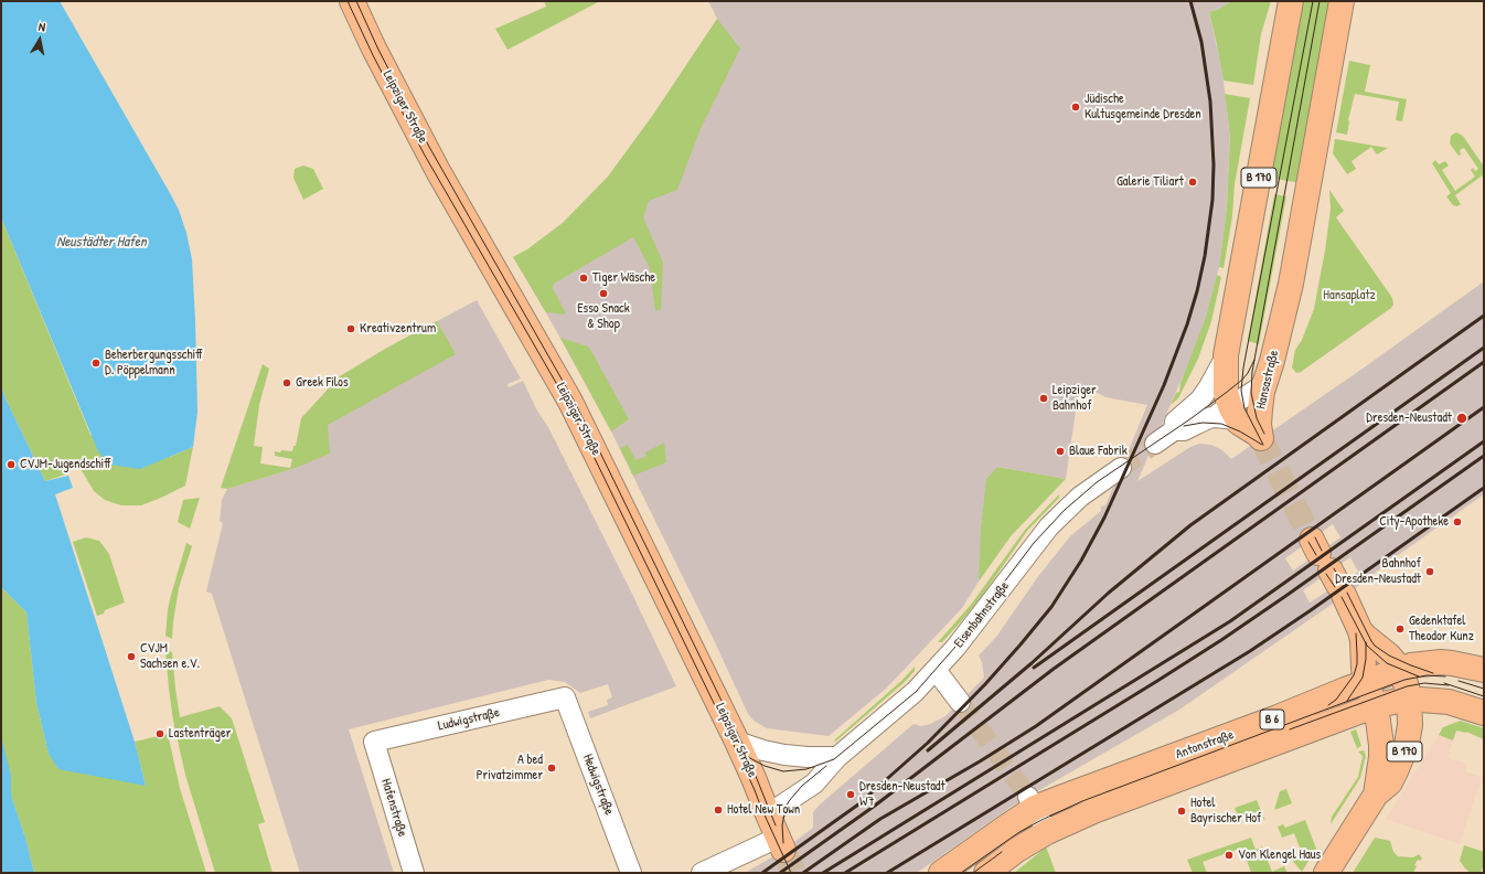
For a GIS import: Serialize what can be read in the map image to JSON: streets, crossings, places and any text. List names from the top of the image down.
{
  "streets": {
    "main road": [
      "Leipziger Straße",
      "B 170",
      "Hansastraße",
      "B 6",
      "Antonstraße"
    ],
    "street": [
      "Eisenbahnstraße",
      "Ludwigstraße",
      "Hedwigstraße",
      "Hafenstraße"
    ]
  },
  "crossings": [
    ["Leipziger Straße", "Eisenbahnstraße"],
    ["B 170", "Hansastraße"],
    ["B 170", "Antonstraße"],
    ["Ludwigstraße", "Hedwigstraße"],
    ["Ludwigstraße", "Hafenstraße"]
  ],
  "water": ["Neustädter Hafen"],
  "parks": ["Hansaplatz"],
  "places": [
    "Jüdische Kultusgemeinde Dresden",
    "Galerie Tiliart",
    "Tiger Wäsche",
    "Esso Snack & Shop",
    "Kreativzentrum",
    "Beherbergungsschiff D. Pöppelmann",
    "Greek Filos",
    "Leipziger Bahnhof",
    "Dresden-Neustadt",
    "Blaue Fabrik",
    "CVJM-Jugendschiff",
    "City-Apotheke",
    "Bahnhof Dresden-Neustadt",
    "Gedenktafel Theodor Kunz",
    "CVJM Sachsen e.V.",
    "Lastenträger",
    "A bed Privatzimmer",
    "Dresden-Neustadt W7",
    "Hotel New Town",
    "Hotel Bayrischer Hof",
    "Von Klengel Haus"
  ],
  "north": "top"
}
